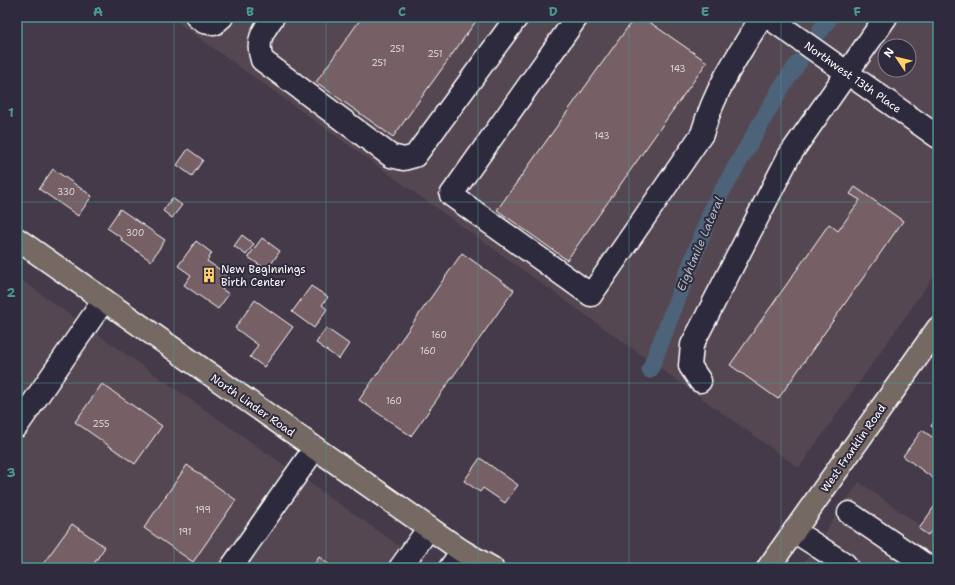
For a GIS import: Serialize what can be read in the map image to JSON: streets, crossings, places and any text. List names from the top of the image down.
{
  "streets": {
    "main road": ["North Linder Road", "West Franklin Road"],
    "street": ["Northwest 13th Place"]
  },
  "water": ["Eightmile Lateral"],
  "places": {
    "building": ["New Beginnings Birth Center"]
  },
  "house_numbers": [
    "251",
    "251",
    "251",
    "143",
    "143",
    "330",
    "300",
    "160",
    "160",
    "160",
    "255",
    "199",
    "191"
  ],
  "north": "top left",
  "grid": {
    "columns": [
      "A",
      "B",
      "C",
      "D",
      "E",
      "F"
    ],
    "rows": ["1", "2", "3"]
  }
}
